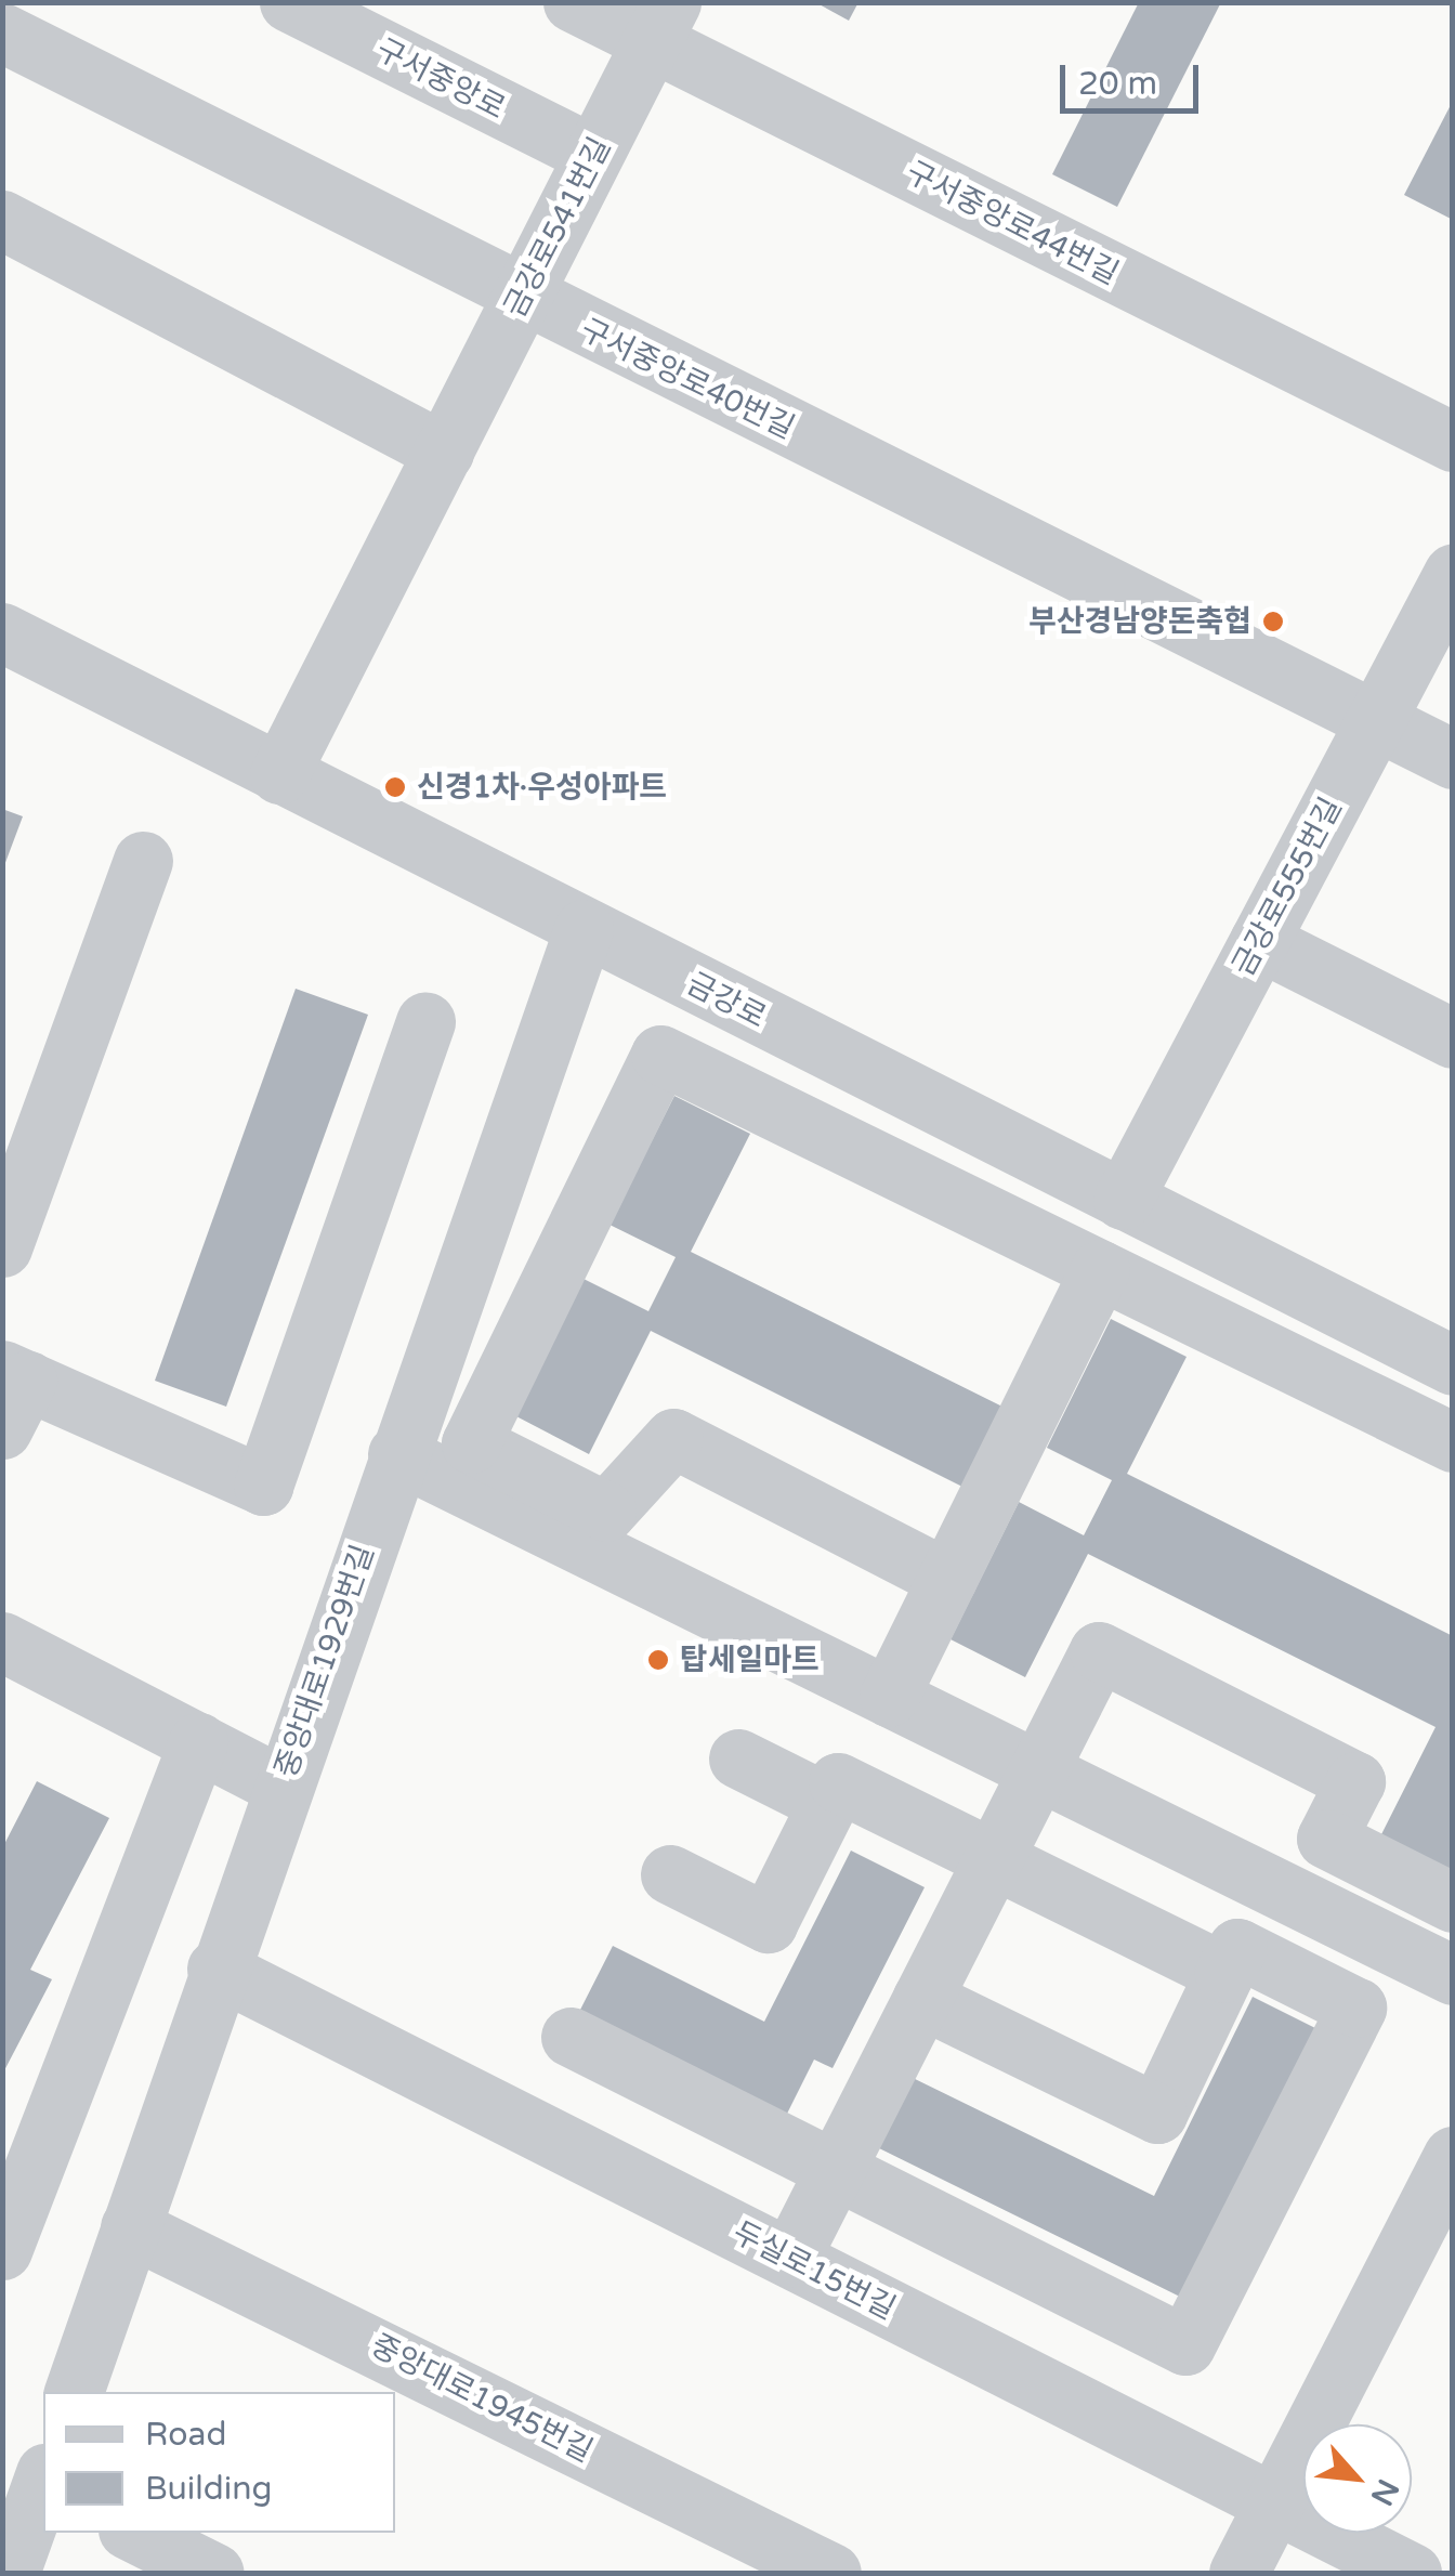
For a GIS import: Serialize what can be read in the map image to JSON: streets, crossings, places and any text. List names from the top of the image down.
{
  "streets": {
    "street": [
      "구서중앙로",
      "구서중앙로44번길",
      "금강로541번길",
      "구서중앙로40번길",
      "금강로555번길",
      "금강로",
      "중앙대로1929번길",
      "두실로15번길",
      "중앙대로1945번길"
    ]
  },
  "crossings": [
    ["구서중앙로", "금강로541번길"],
    ["구서중앙로44번길", "금강로541번길"],
    ["금강로541번길", "구서중앙로40번길"],
    ["금강로541번길", "금강로"],
    ["구서중앙로40번길", "금강로555번길"],
    ["금강로555번길", "금강로"],
    ["금강로", "중앙대로1929번길"],
    ["중앙대로1929번길", "두실로15번길"],
    ["중앙대로1929번길", "중앙대로1945번길"]
  ],
  "places": ["부산경남양돈축협", "신경1차·우성아파트", "탑세일마트"],
  "legend": ["Road", "Building"],
  "scale_bar": "20 m",
  "north": "bottom right"
}
